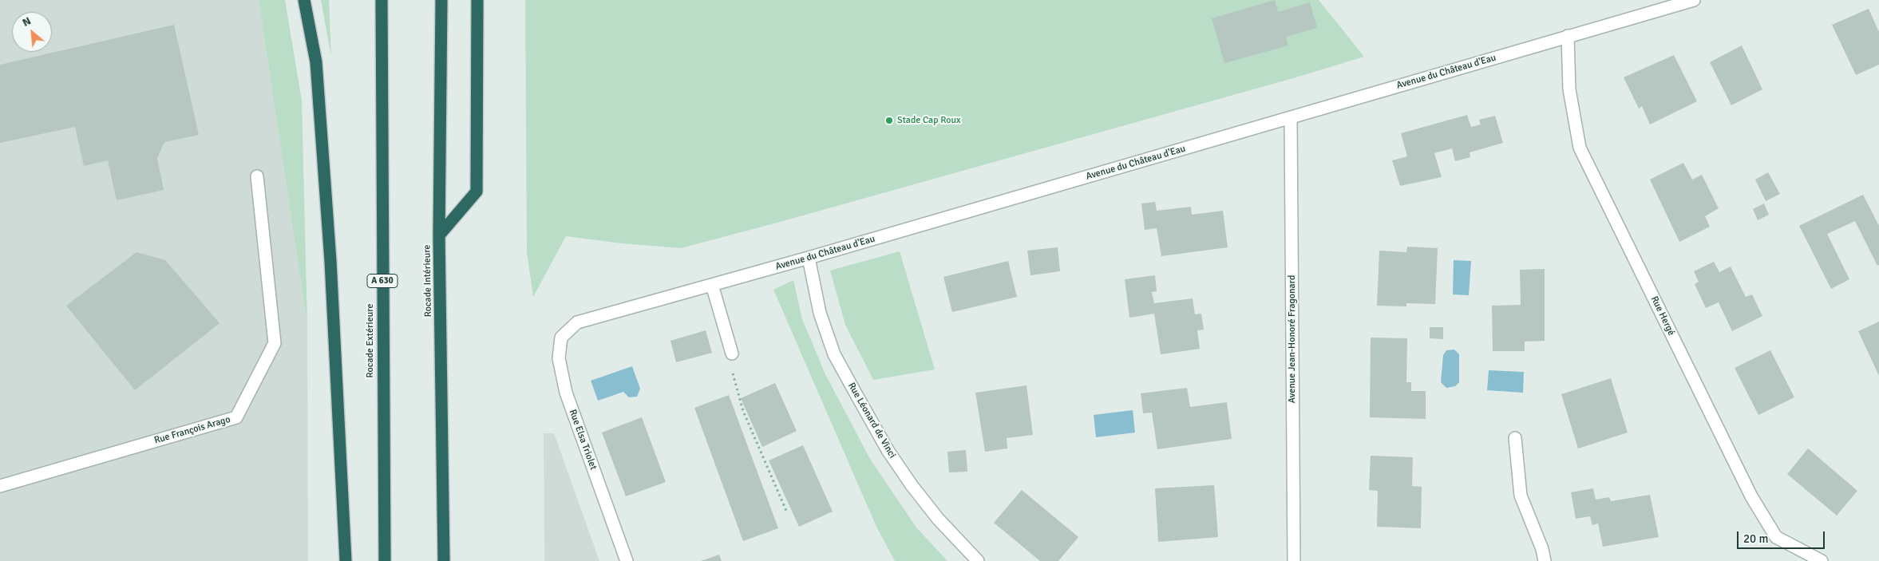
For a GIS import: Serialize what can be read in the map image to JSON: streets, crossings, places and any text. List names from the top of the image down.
{
  "streets": {
    "highway": ["A 630", "Rocade Intérieure", "Rocade Extérieure"],
    "street": [
      "Avenue du Château d'Eau",
      "Rue Hergé",
      "Avenue Jean-Honoré Fragonard",
      "Rue Léonard de Vinci",
      "Rue François Arago",
      "Rue Elsa Triolet"
    ]
  },
  "crossings": [
    ["Avenue du Château d'Eau", "Rue Hergé"],
    ["Avenue du Château d'Eau", "Avenue Jean-Honoré Fragonard"],
    ["Avenue du Château d'Eau", "Rue Léonard de Vinci"],
    ["Avenue du Château d'Eau", "Rue Elsa Triolet"]
  ],
  "places": ["Stade Cap Roux"],
  "scale_bar": "20 m",
  "north": "top left"
}
